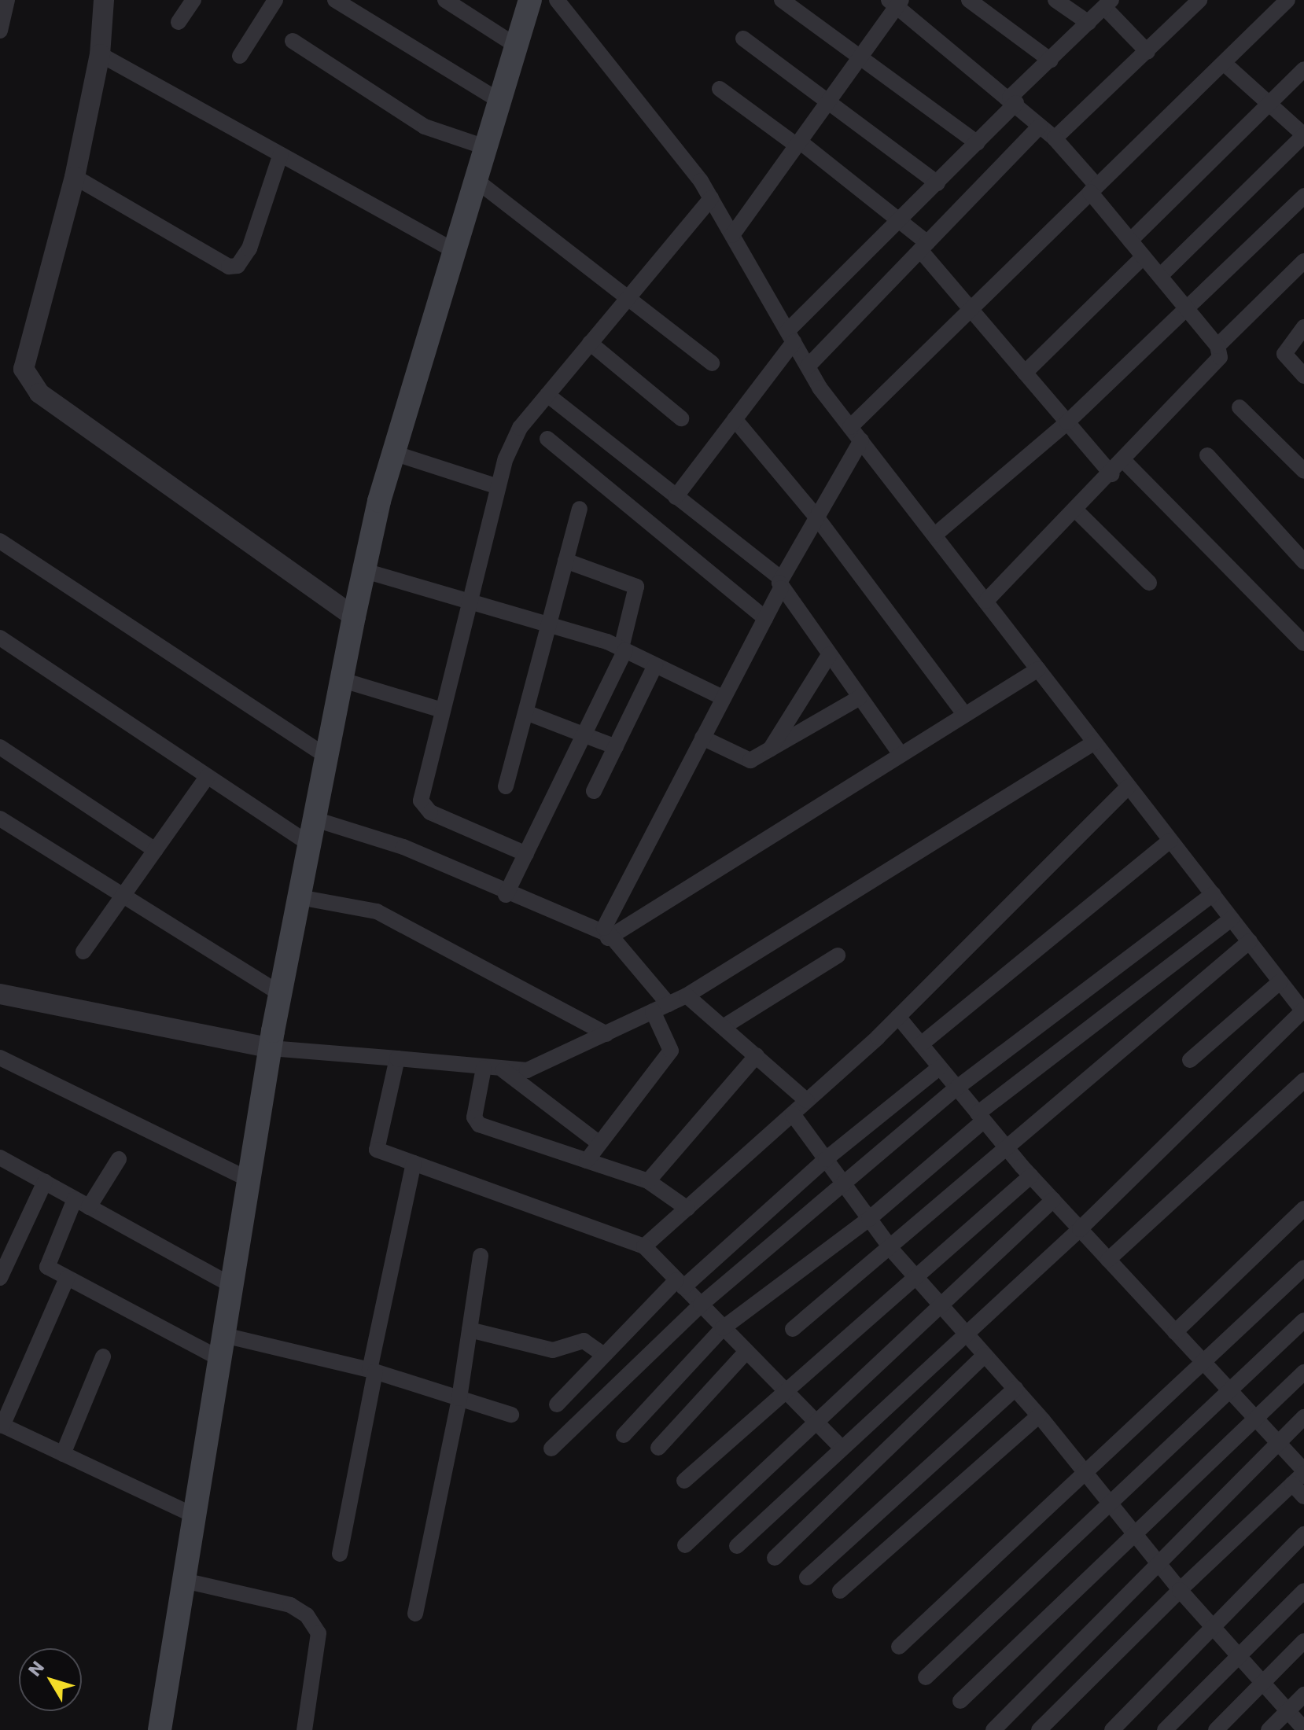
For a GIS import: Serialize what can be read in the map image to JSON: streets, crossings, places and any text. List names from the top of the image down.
{
  "north": "top left"
}
